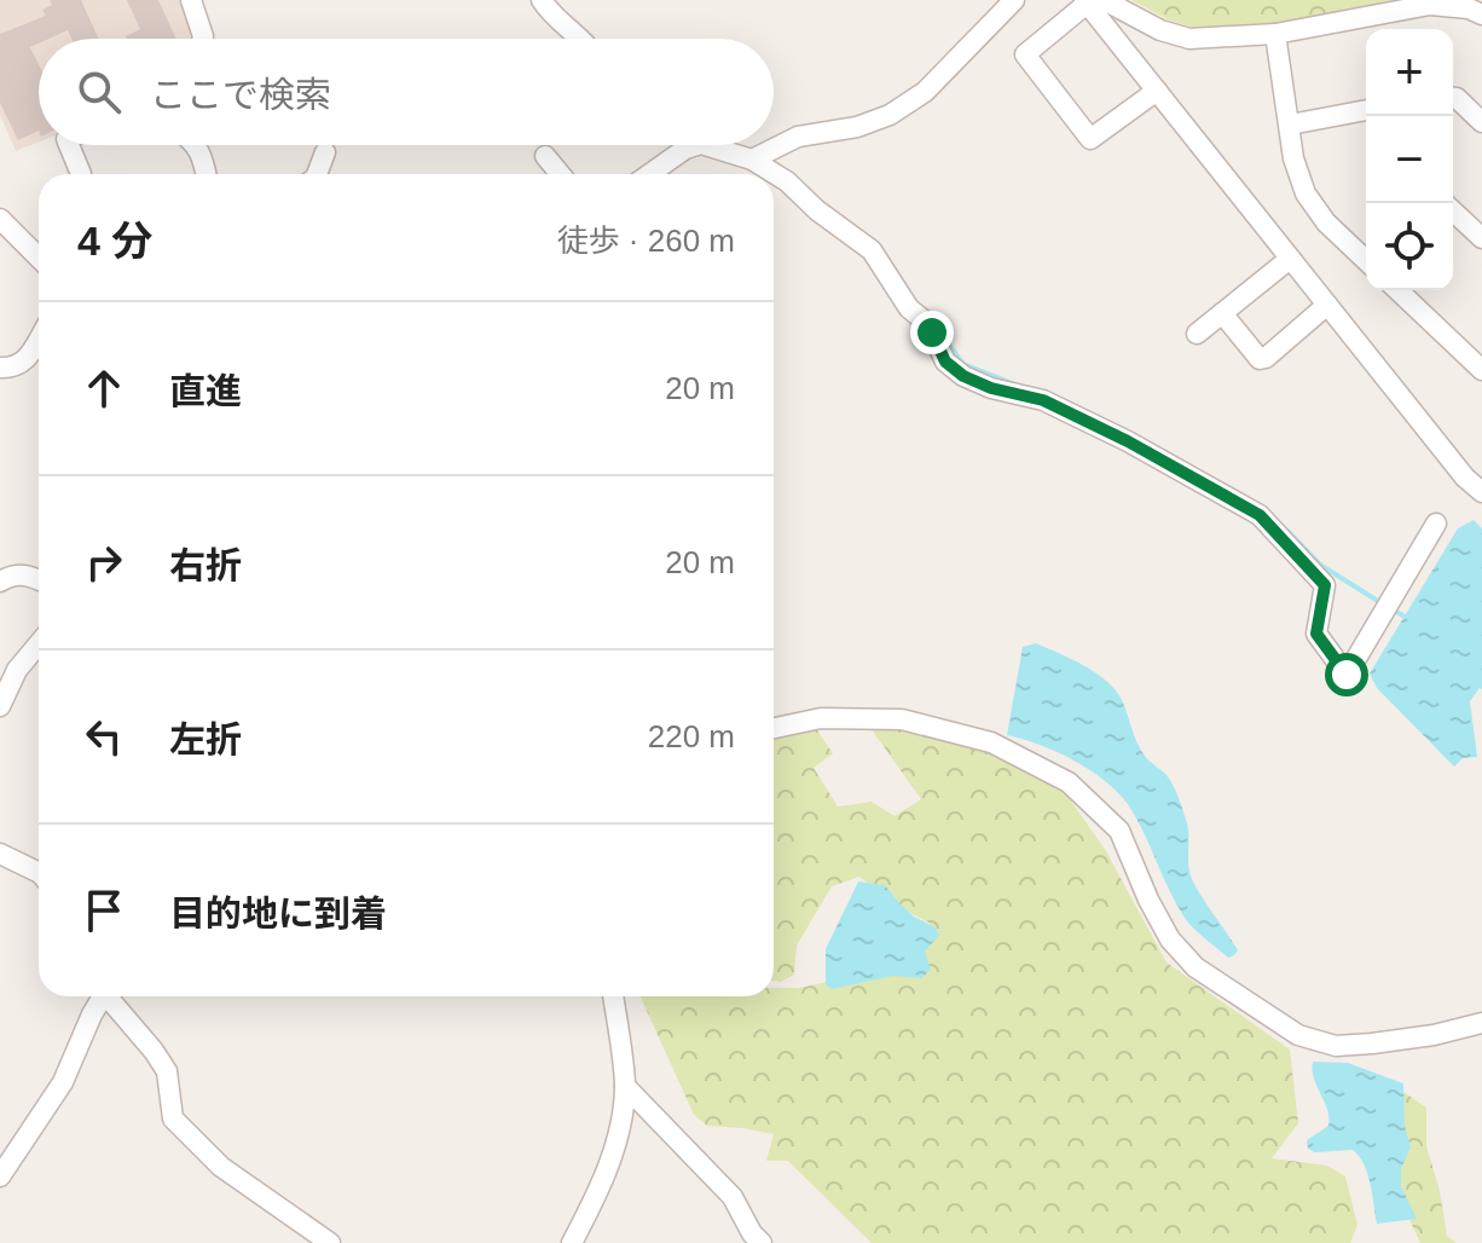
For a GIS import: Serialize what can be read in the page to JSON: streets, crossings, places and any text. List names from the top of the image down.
{
  "page": {
    "map_buttons": ["+", "−"],
    "search": "ここで検索",
    "heading": ["4 分", "徒歩 · 260 m"],
    "list": [
      ["直進", "20 m"],
      ["右折", "20 m"],
      ["左折", "220 m"],
      "目的地に到着"
    ]
  }
}
